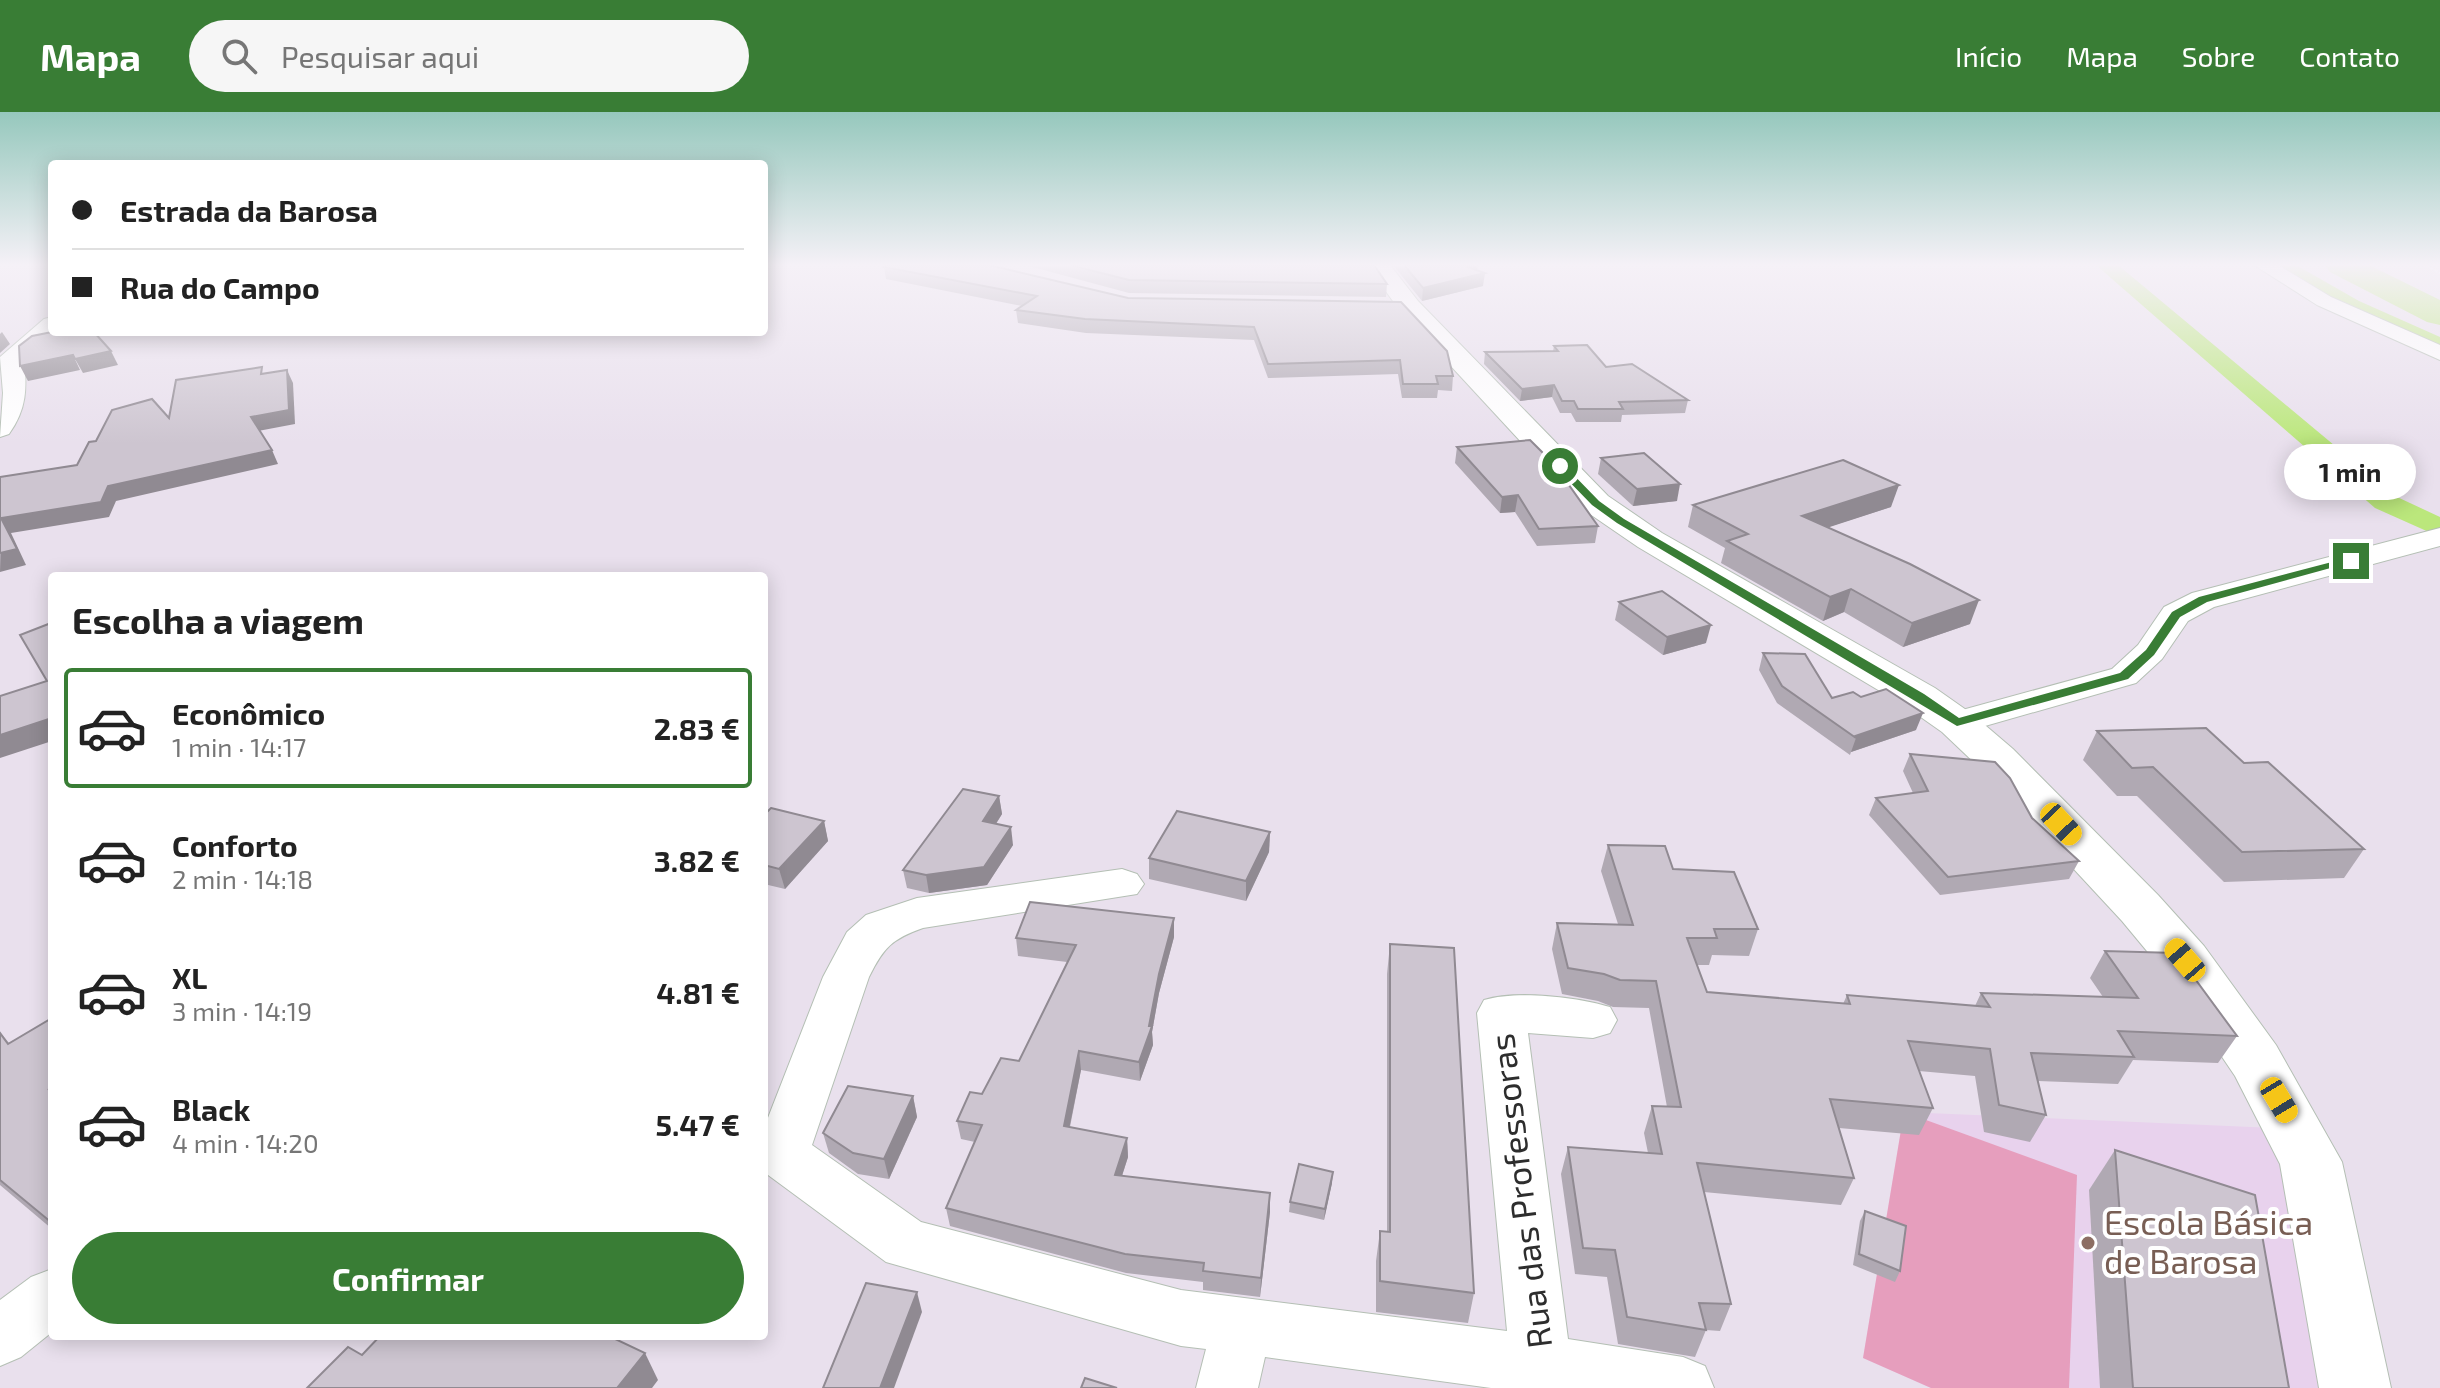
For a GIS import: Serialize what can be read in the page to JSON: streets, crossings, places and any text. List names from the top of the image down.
{
  "streets": {
    "street": ["Rua das Professoras"]
  },
  "places": ["Escola Básica de Barosa"],
  "page": {
    "header": "Mapa",
    "search": "Pesquisar aqui",
    "nav": [
      "Início",
      "Mapa",
      "Sobre",
      "Contato"
    ],
    "banner": ["Estrada da Barosa", "Rua do Campo"],
    "bubble": "1 min",
    "heading": "Escolha a viagem",
    "list": [
      {
        "name": "Econômico",
        "note": "1 min · 14:17",
        "value": "2.83 €"
      },
      {
        "name": "Conforto",
        "note": "2 min · 14:18",
        "value": "3.82 €"
      },
      {
        "name": "XL",
        "note": "3 min · 14:19",
        "value": "4.81 €"
      },
      {
        "name": "Black",
        "note": "4 min · 14:20",
        "value": "5.47 €"
      }
    ],
    "buttons": "Confirmar"
  }
}
